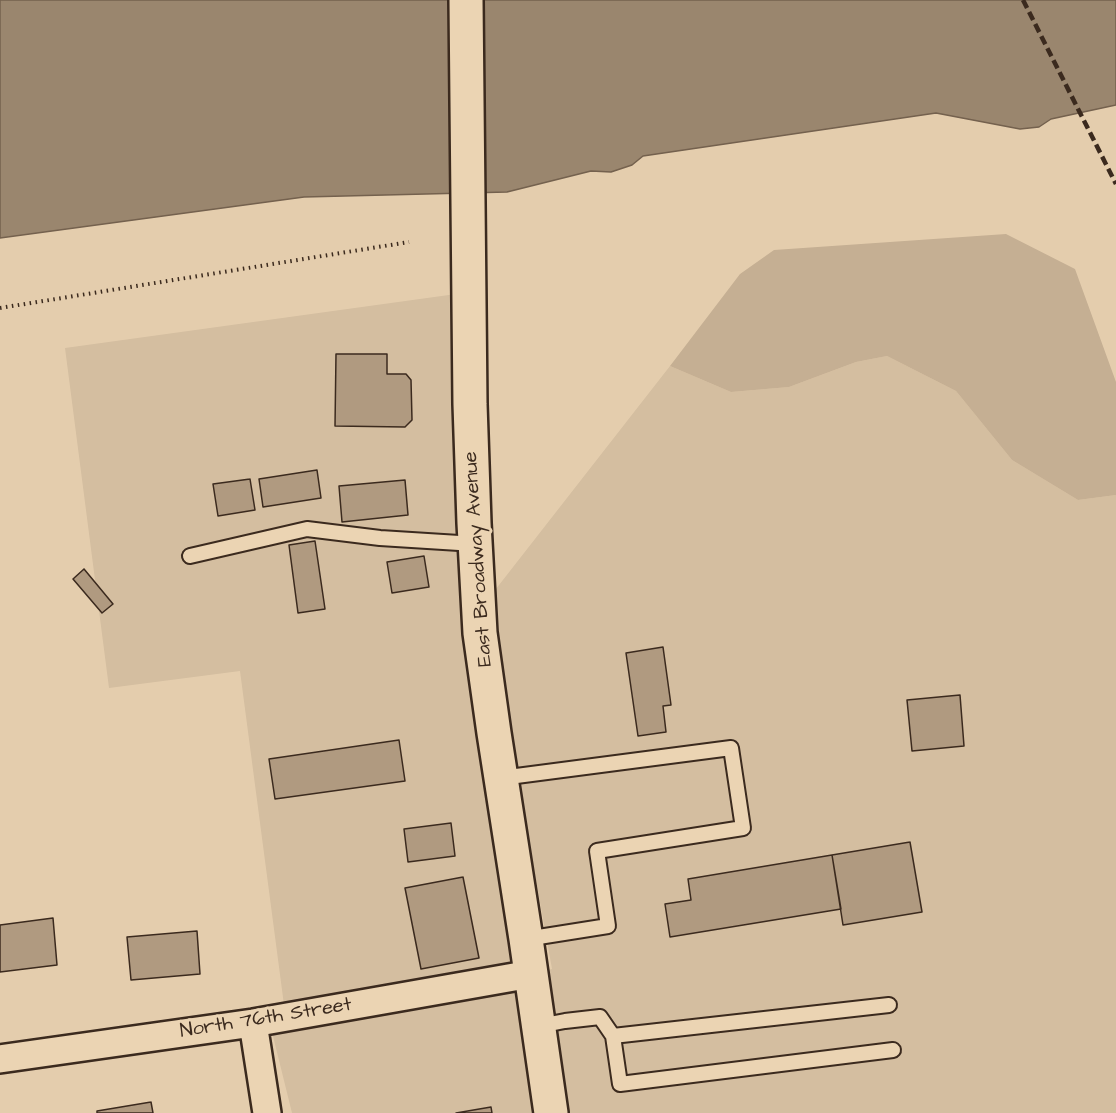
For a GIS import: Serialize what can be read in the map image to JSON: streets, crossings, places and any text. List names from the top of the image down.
{
  "streets": {
    "main road": ["East Broadway Avenue"],
    "street": ["North 76th Street"]
  },
  "crossings": [
    ["East Broadway Avenue", "North 76th Street"]
  ]
}
